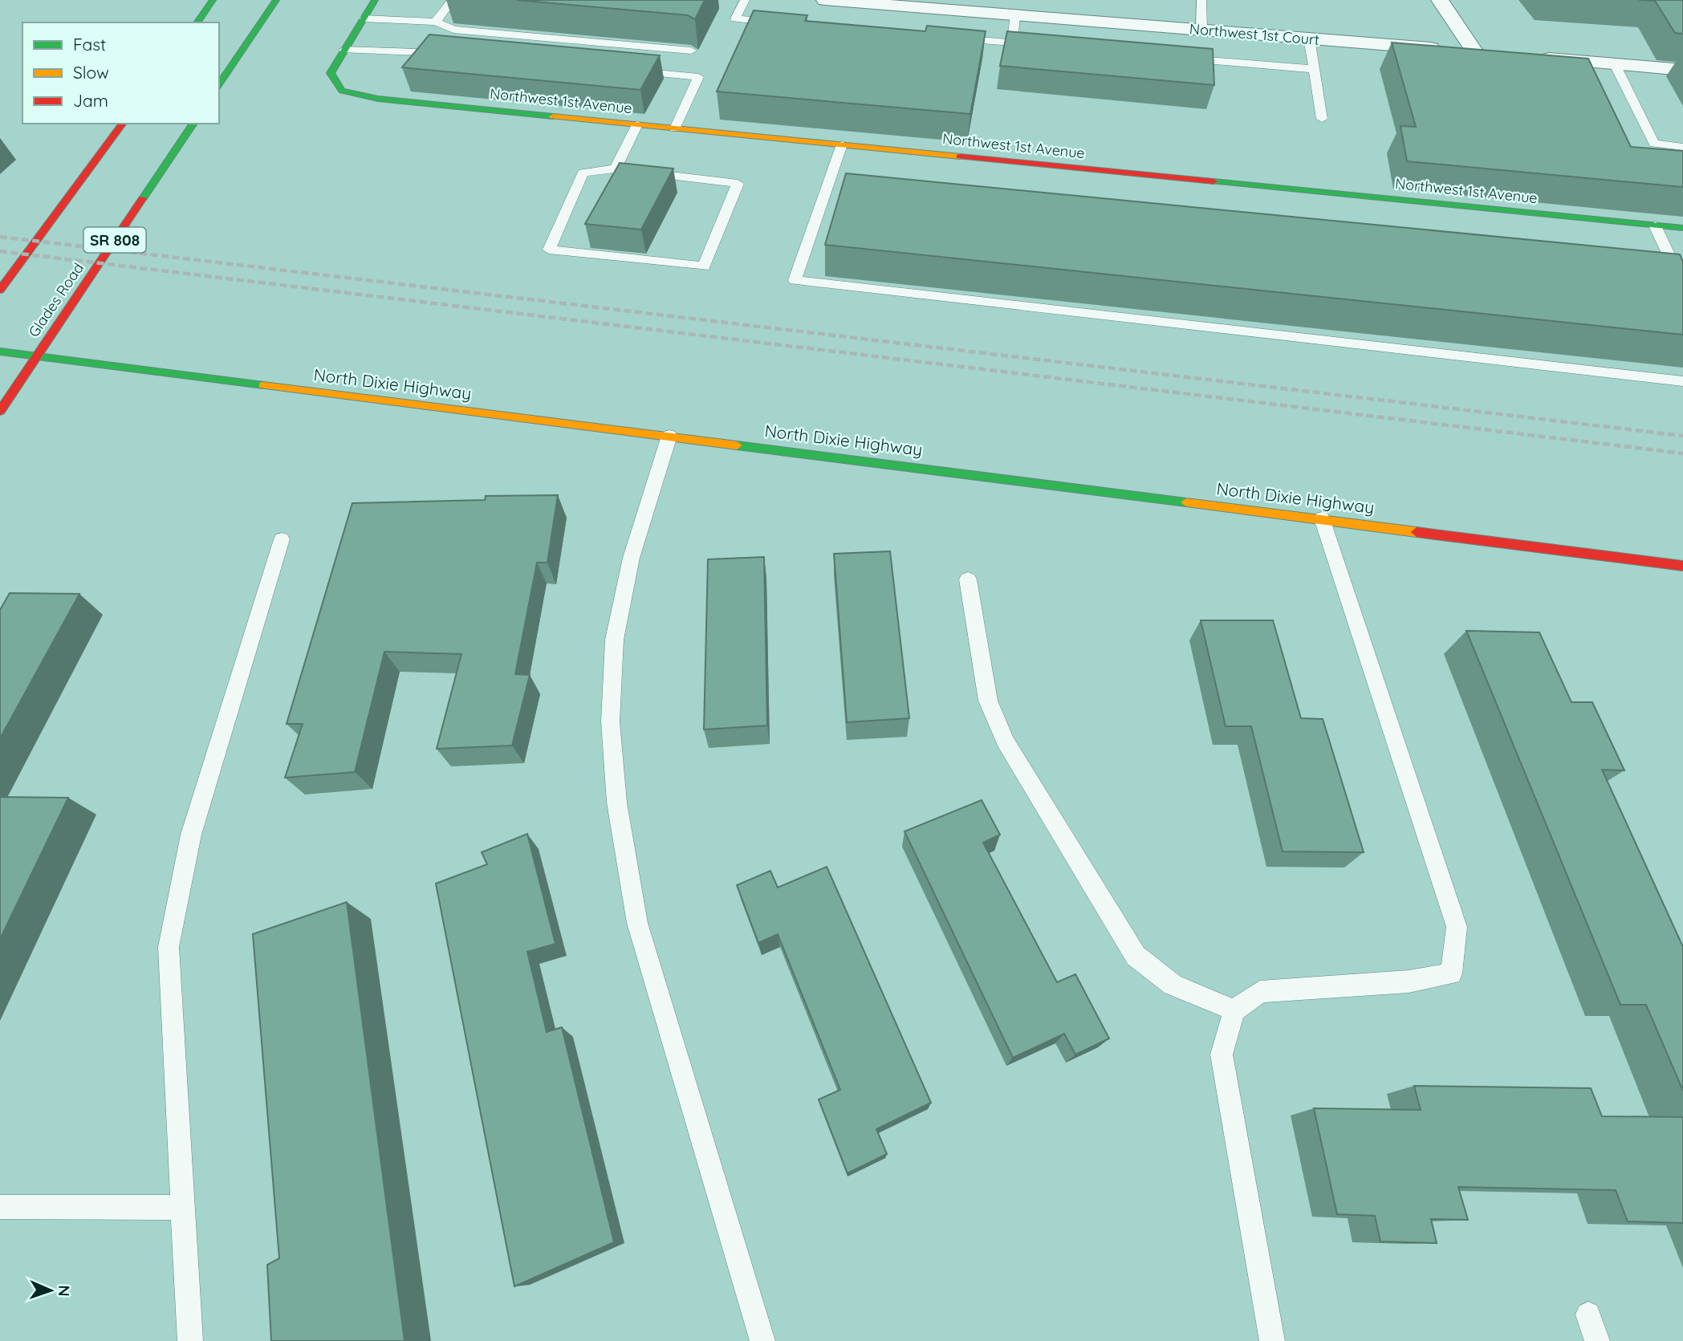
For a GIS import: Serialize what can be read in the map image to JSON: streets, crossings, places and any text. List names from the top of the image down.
{
  "streets": {
    "main road": [
      "Northwest 1st Avenue",
      "SR 808",
      "Glades Road",
      "North Dixie Highway"
    ],
    "street": ["Northwest 1st Court"]
  },
  "crossings": [
    ["Glades Road", "North Dixie Highway"]
  ],
  "legend": ["Fast", "Slow", "Jam"],
  "north": "right"
}
